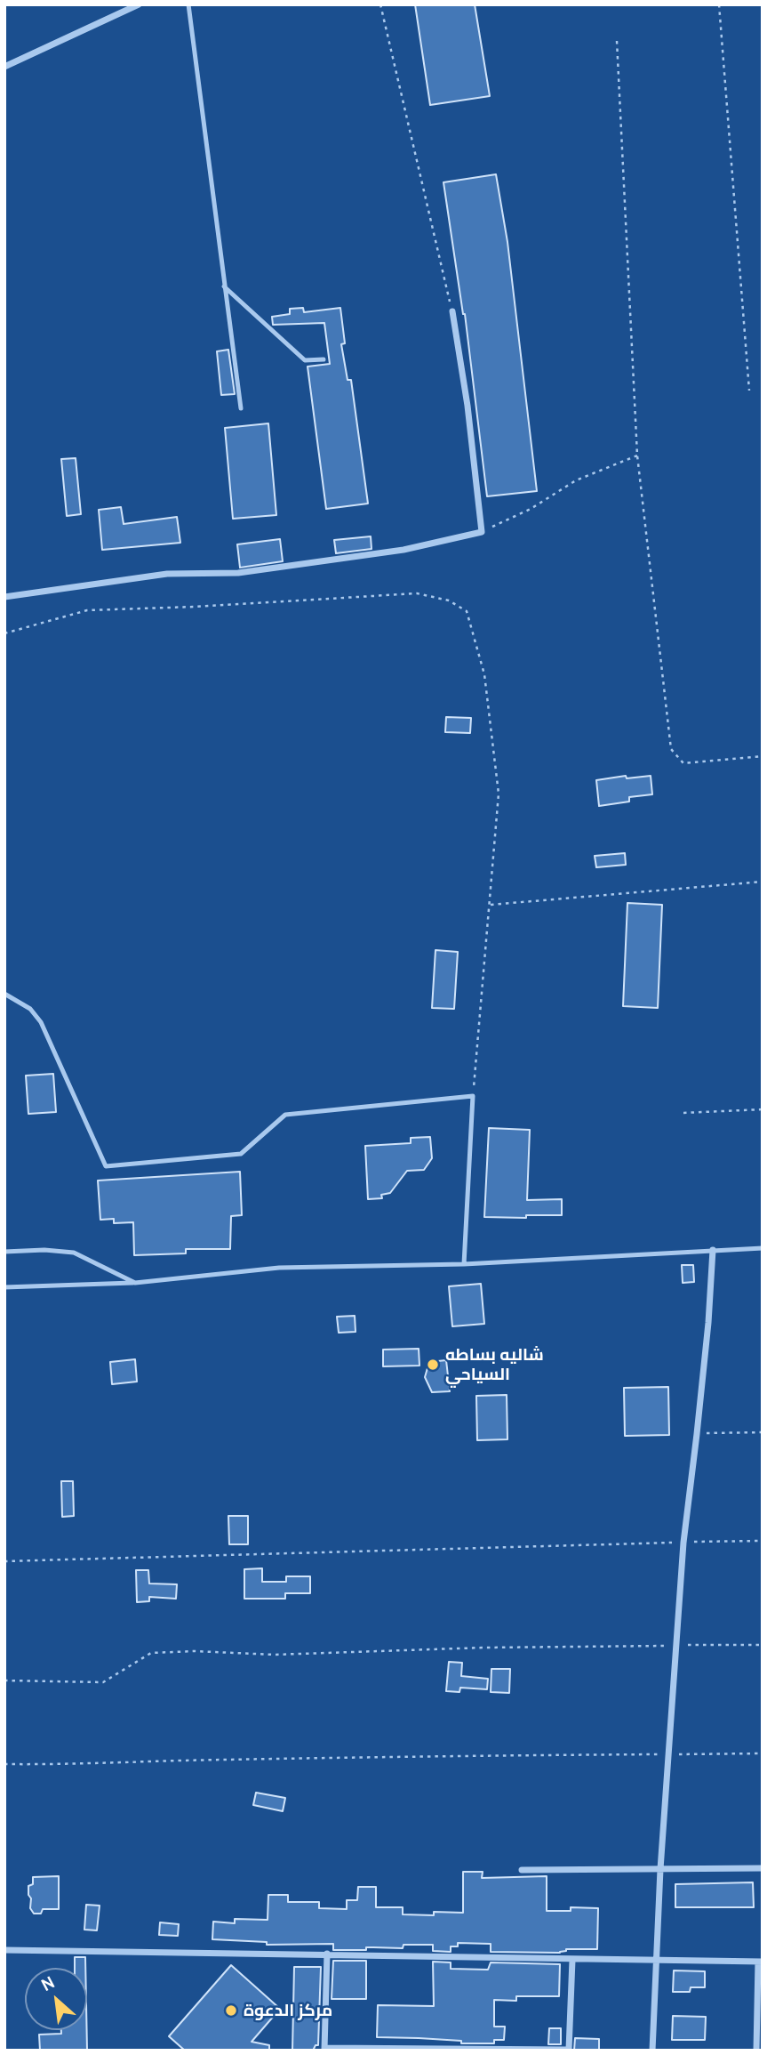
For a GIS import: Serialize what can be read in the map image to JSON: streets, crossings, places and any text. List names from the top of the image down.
{
  "places": ["شاليه بساطه السياحي", "مركز الدعوة"],
  "north": "top left"
}
